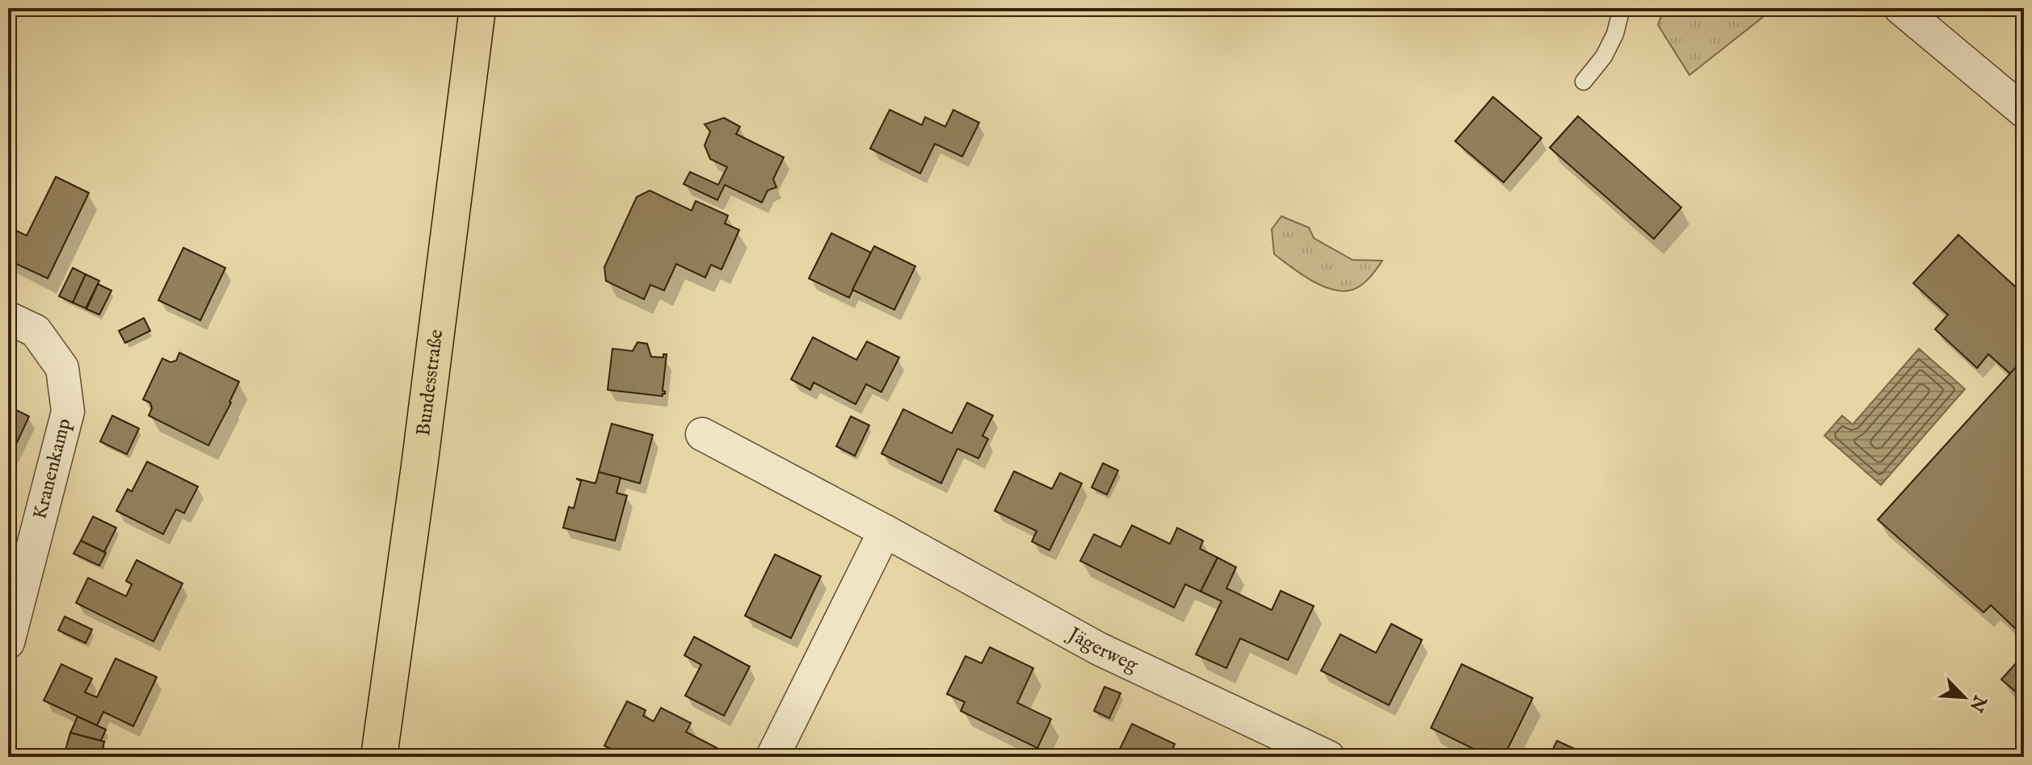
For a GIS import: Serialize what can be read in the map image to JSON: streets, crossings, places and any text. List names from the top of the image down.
{
  "streets": {
    "main road": ["Bundesstraße"],
    "street": ["Kranenkamp", "Jägerweg"]
  },
  "north": "bottom right"
}
